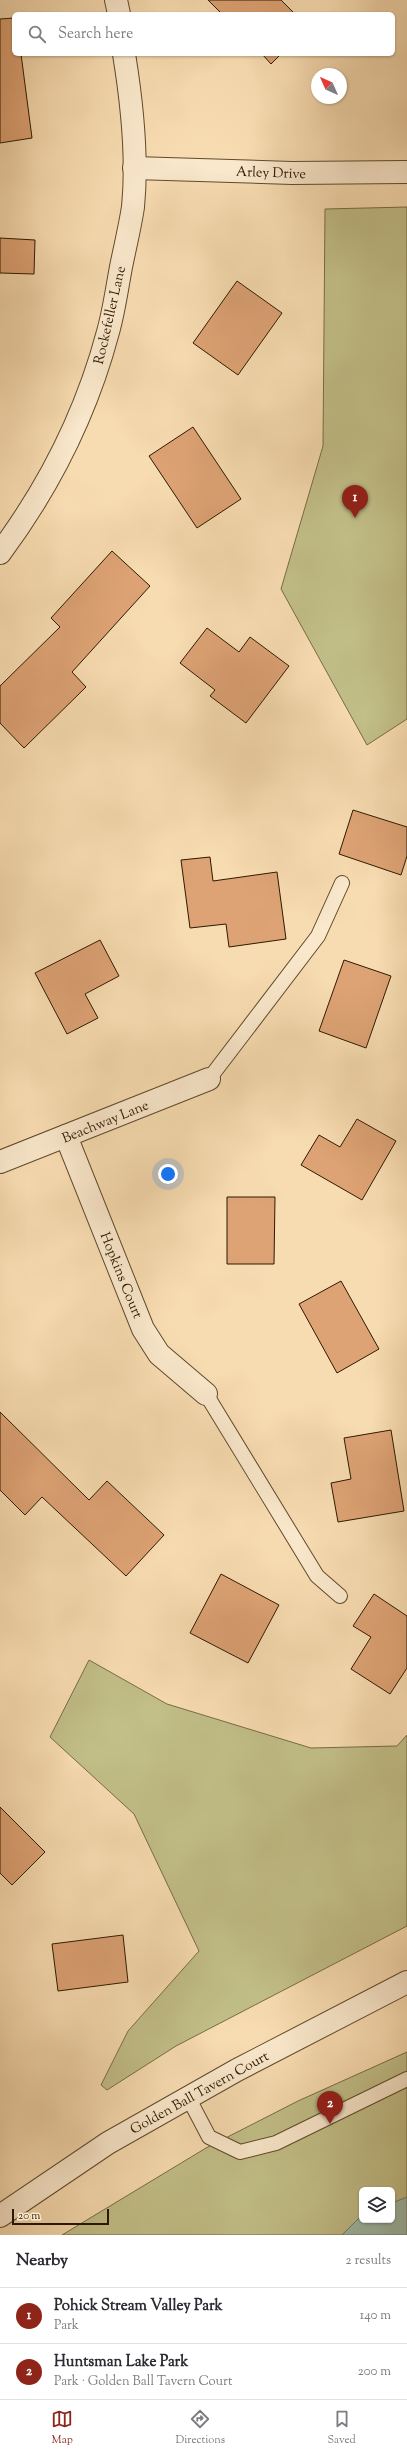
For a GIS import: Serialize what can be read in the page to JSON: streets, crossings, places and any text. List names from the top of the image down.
{
  "streets": {
    "street": [
      "Arley Drive",
      "Rockefeller Lane",
      "Beachway Lane",
      "Hopkins Court",
      "Golden Ball Tavern Court"
    ]
  },
  "crossings": [
    ["Arley Drive", "Rockefeller Lane"],
    ["Beachway Lane", "Hopkins Court"]
  ],
  "scale_bar": "20 m",
  "north": "top left",
  "page": {
    "search": "Search here",
    "pins": ["1", "2"],
    "scale": "20 m",
    "heading": ["Nearby", "2 results"],
    "list": [
      {
        "mark": "1",
        "name": "Pohick Stream Valley Park",
        "note": "Park",
        "value": "140 m"
      },
      {
        "mark": "2",
        "name": "Huntsman Lake Park",
        "note": "Park · Golden Ball Tavern Court",
        "value": "200 m"
      }
    ],
    "nav": ["Map", "Directions", "Saved"]
  }
}
